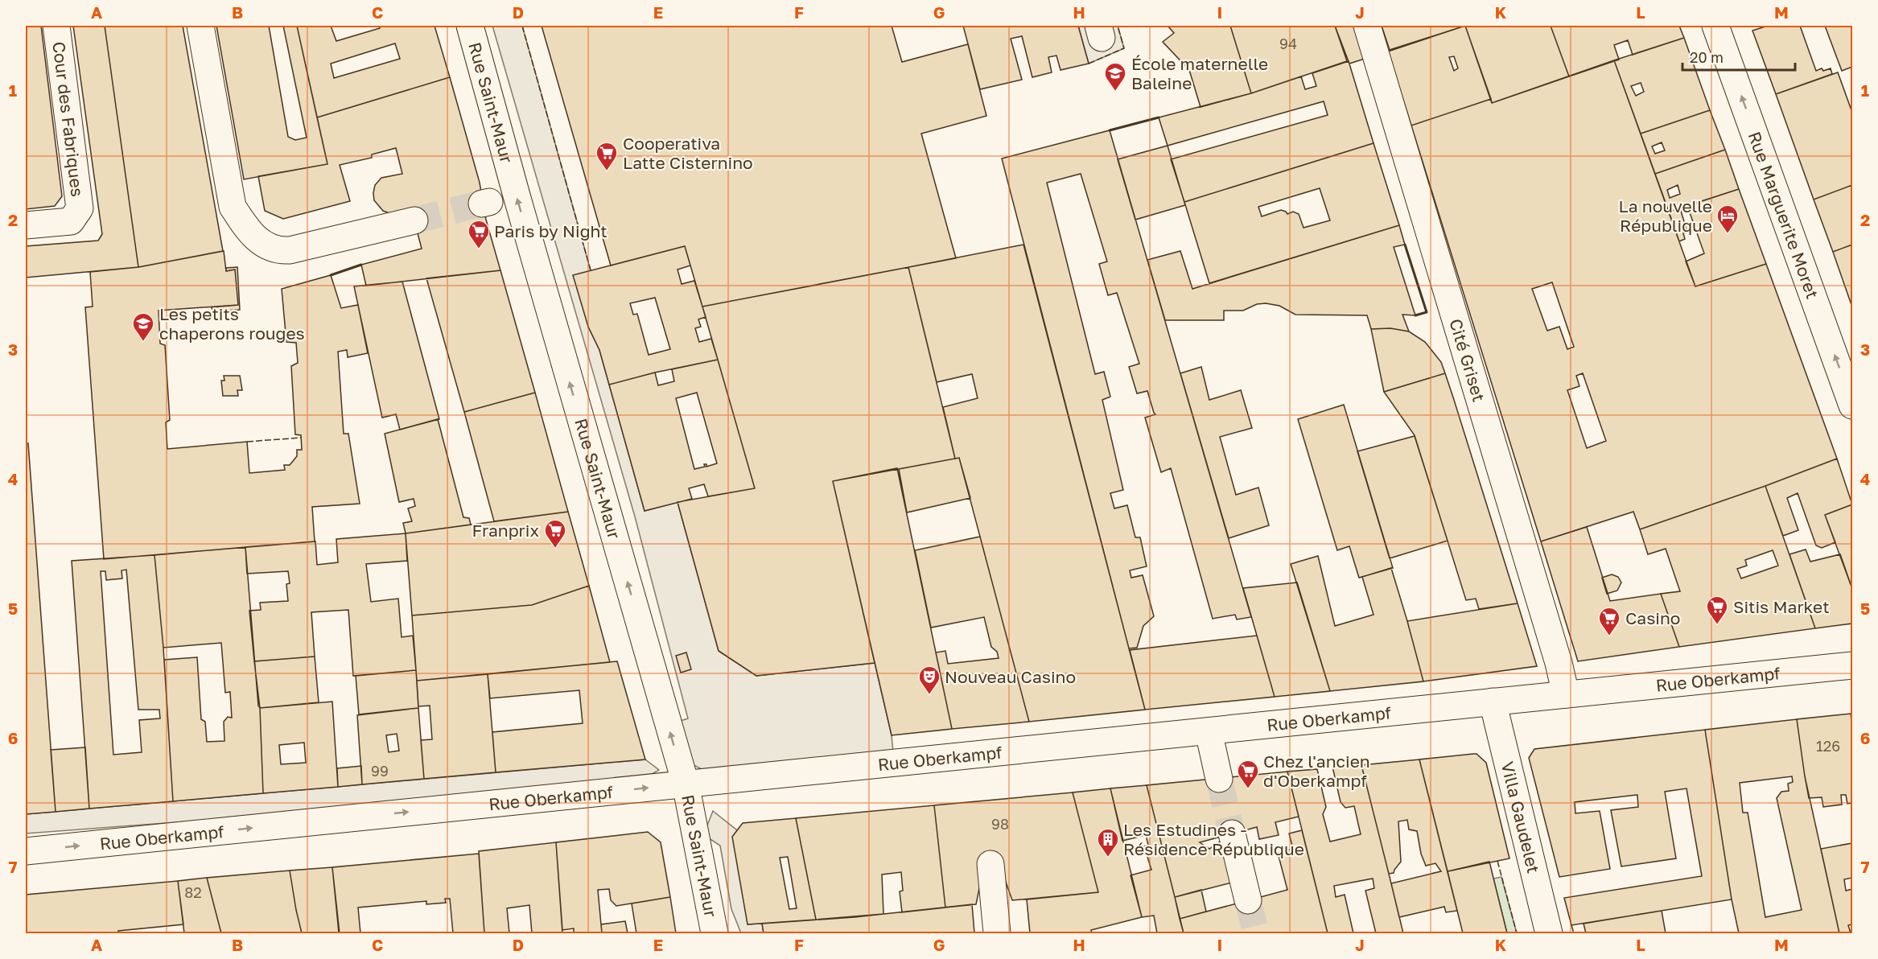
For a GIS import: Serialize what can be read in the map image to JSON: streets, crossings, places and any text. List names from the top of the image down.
{
  "streets": {
    "street": [
      "Rue Saint-Maur",
      "Cour des Fabriques",
      "Rue Marguerite Moret",
      "Cité Griset",
      "Rue Oberkampf",
      "Villa Gaudelet"
    ]
  },
  "crossings": [
    ["Rue Saint-Maur", "Rue Oberkampf"],
    ["Cité Griset", "Rue Oberkampf"],
    ["Rue Oberkampf", "Villa Gaudelet"]
  ],
  "one_way": ["Rue Saint-Maur", "Rue Marguerite Moret", "Rue Oberkampf"],
  "places": {
    "school or university": ["École maternelle Baleine", "Les petits chaperons rouges"],
    "supermarket": [
      "Cooperativa Latte Cisternino",
      "Paris by Night",
      "Franprix",
      "Sitis Market",
      "Casino",
      "Chez l'ancien d'Oberkampf"
    ],
    "hotel": ["La nouvelle République"],
    "theatre": ["Nouveau Casino"],
    "building": ["Les Estudines - Résidence République"]
  },
  "house_numbers": [
    "94",
    "126",
    "99",
    "98",
    "82"
  ],
  "scale_bar": "20 m",
  "grid": {
    "columns": [
      "A",
      "B",
      "C",
      "D",
      "E",
      "F",
      "G",
      "H",
      "I",
      "J",
      "K",
      "L",
      "M"
    ],
    "rows": [
      "1",
      "2",
      "3",
      "4",
      "5",
      "6",
      "7"
    ]
  }
}
